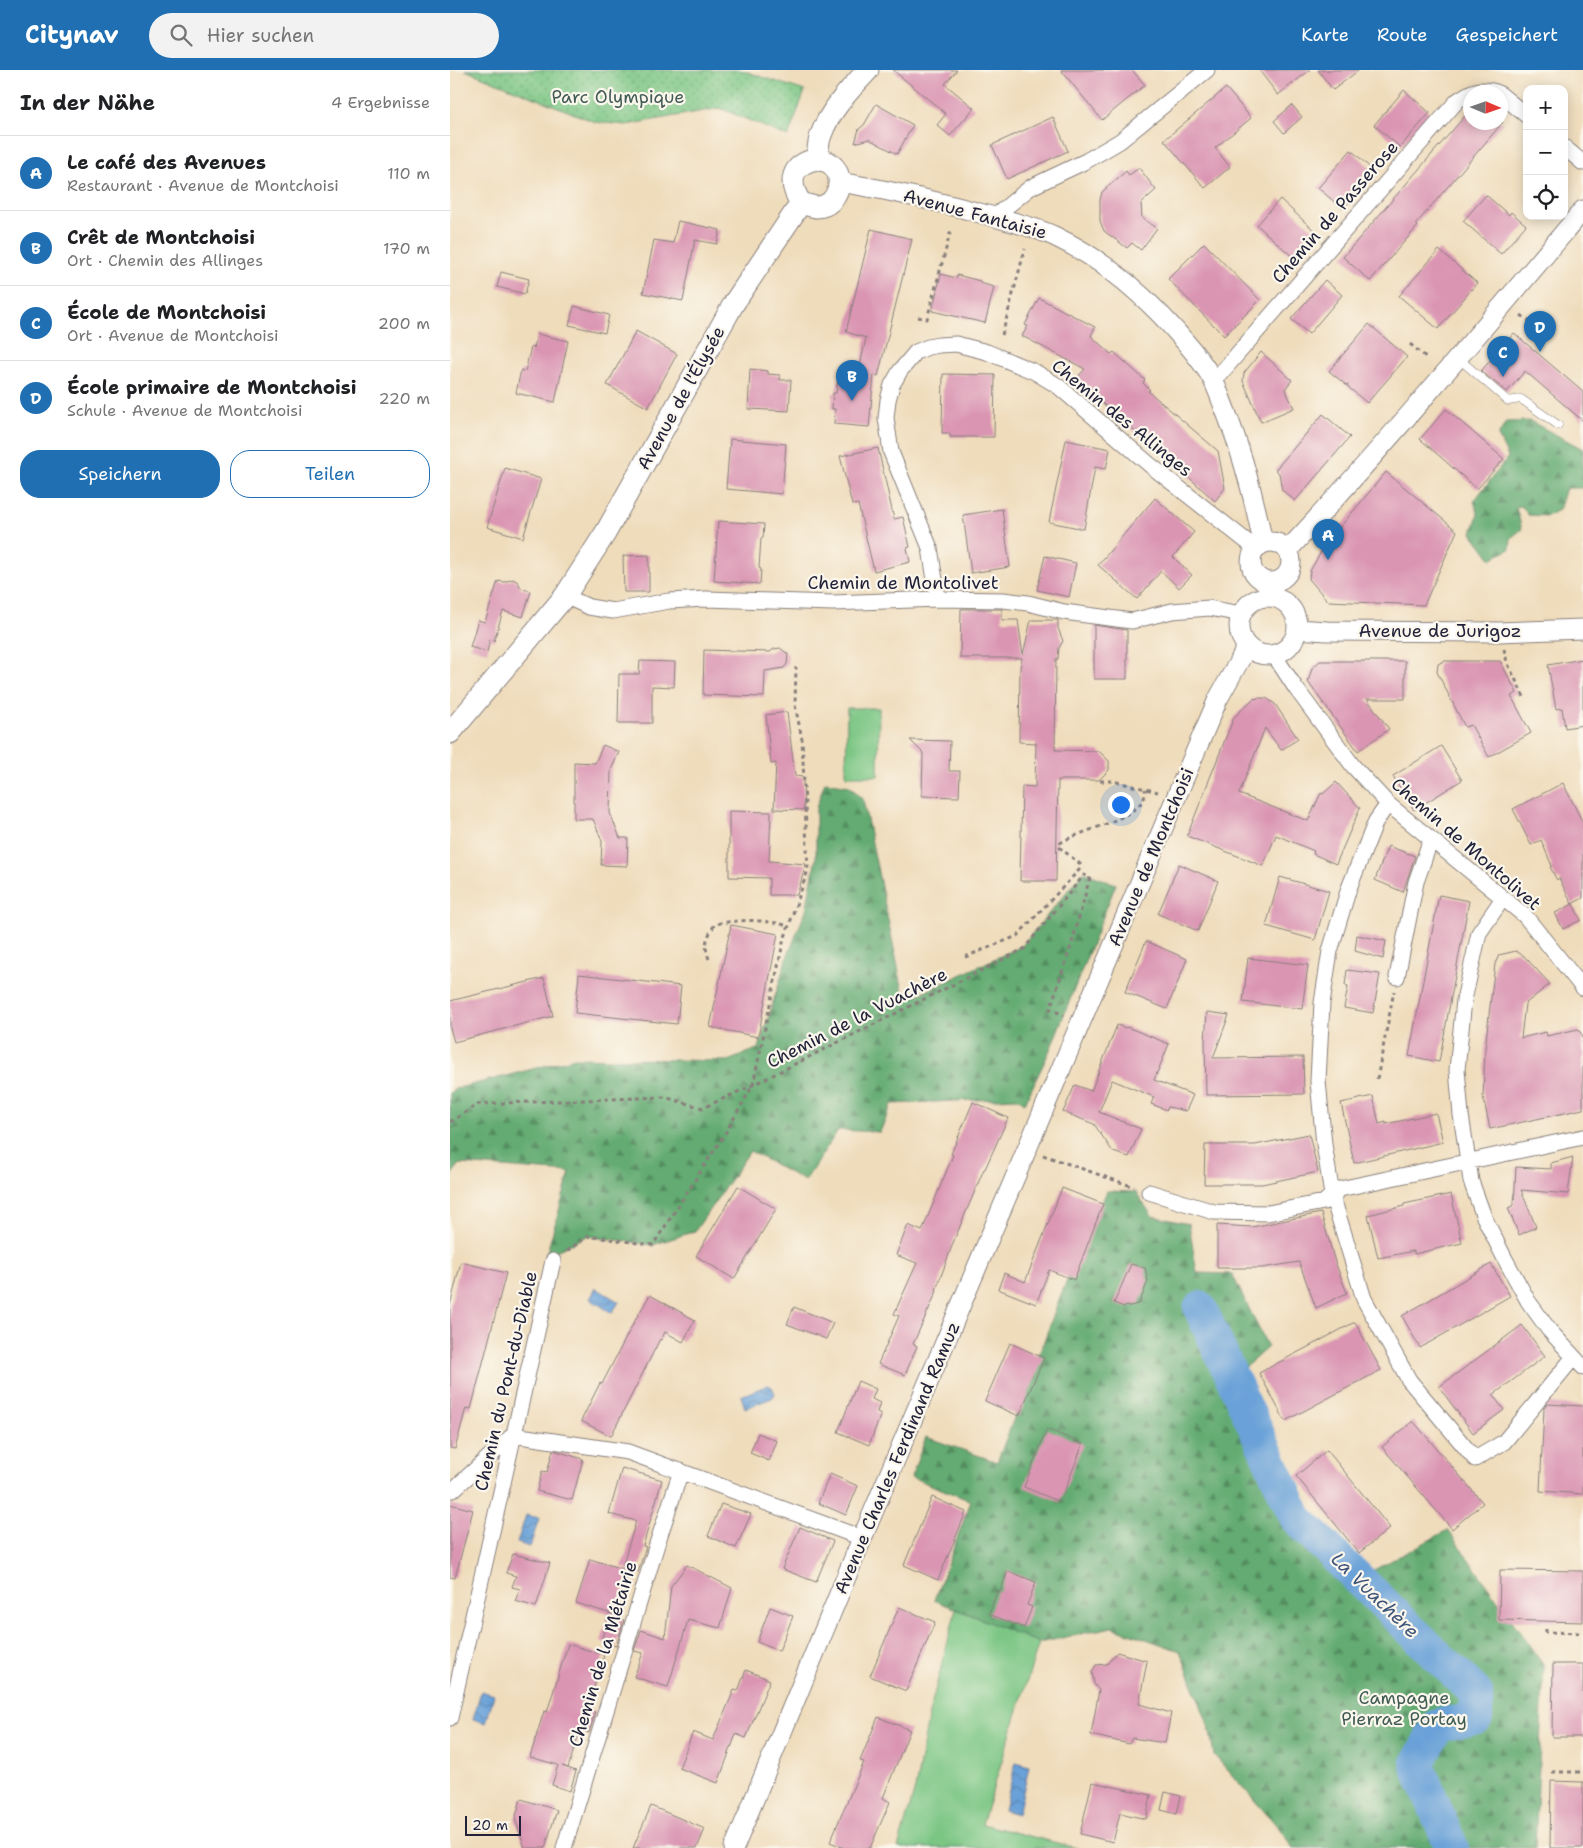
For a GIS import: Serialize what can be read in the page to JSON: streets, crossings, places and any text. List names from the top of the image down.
{
  "streets": {
    "main road": ["Avenue de l'Élysée"],
    "street": [
      "Chemin de Passerose",
      "Avenue Fantaisie",
      "Chemin des Allinges",
      "Chemin de Montolivet",
      "Avenue de Jurigoz",
      "Avenue de Montchoisi",
      "Chemin du Pont-du-Diable",
      "Avenue Charles Ferdinand Ramuz",
      "Chemin de la Métairie"
    ],
    "path": ["Chemin de la Vuachère"]
  },
  "crossings": [
    ["Chemin de Passerose", "Avenue Fantaisie"],
    ["Avenue Fantaisie", "Avenue de l'Élysée"],
    ["Avenue Fantaisie", "Chemin des Allinges"],
    ["Avenue de l'Élysée", "Chemin de Montolivet"],
    ["Chemin des Allinges", "Chemin de Montolivet"],
    ["Chemin de Montolivet", "Avenue de Jurigoz"],
    ["Chemin de Montolivet", "Avenue de Montchoisi"],
    ["Avenue de Jurigoz", "Avenue de Montchoisi"],
    ["Avenue de Montchoisi", "Avenue Charles Ferdinand Ramuz"],
    ["Chemin de la Vuachère", "Chemin du Pont-du-Diable"]
  ],
  "water": ["La Vuachère"],
  "parks": ["Parc Olympique", "Campagne Pierraz Portay"],
  "scale_bar": "20 m",
  "north": "right",
  "page": {
    "header": "Citynav",
    "search": "Hier suchen",
    "nav": ["Karte", "Route", "Gespeichert"],
    "heading": ["In der Nähe", "4 Ergebnisse"],
    "map_buttons": ["+", "−"],
    "list": [
      {
        "mark": "A",
        "name": "Le café des Avenues",
        "note": "Restaurant · Avenue de Montchoisi",
        "value": "110 m"
      },
      {
        "mark": "B",
        "name": "Crêt de Montchoisi",
        "note": "Ort · Chemin des Allinges",
        "value": "170 m"
      },
      {
        "mark": "C",
        "name": "École de Montchoisi",
        "note": "Ort · Avenue de Montchoisi",
        "value": "200 m"
      },
      {
        "mark": "D",
        "name": "École primaire de Montchoisi",
        "note": "Schule · Avenue de Montchoisi",
        "value": "220 m"
      }
    ],
    "pins": [
      "D",
      "C",
      "B",
      "A"
    ],
    "buttons": ["Speichern", "Teilen"],
    "scale": "20 m"
  }
}
